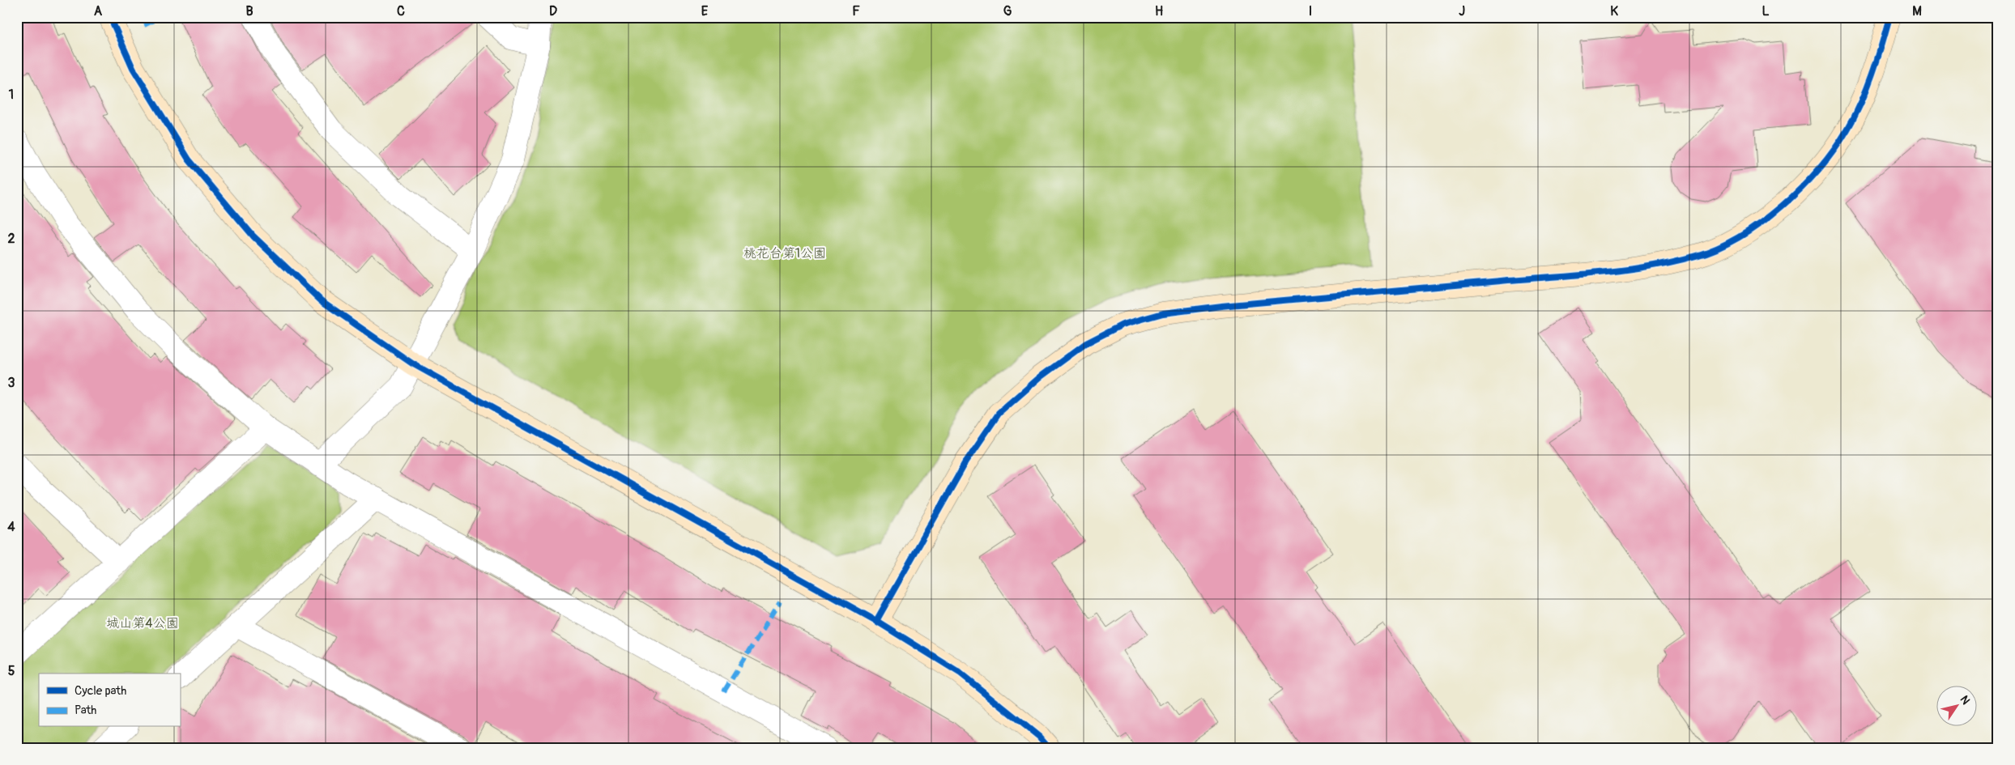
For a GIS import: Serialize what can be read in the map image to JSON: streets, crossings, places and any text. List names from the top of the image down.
{
  "parks": ["桃花台第1公園", "城山第4公園"],
  "legend": ["Cycle path", "Path"],
  "north": "top right",
  "grid": {
    "columns": [
      "A",
      "B",
      "C",
      "D",
      "E",
      "F",
      "G",
      "H",
      "I",
      "J",
      "K",
      "L",
      "M"
    ],
    "rows": [
      "1",
      "2",
      "3",
      "4",
      "5"
    ]
  }
}
